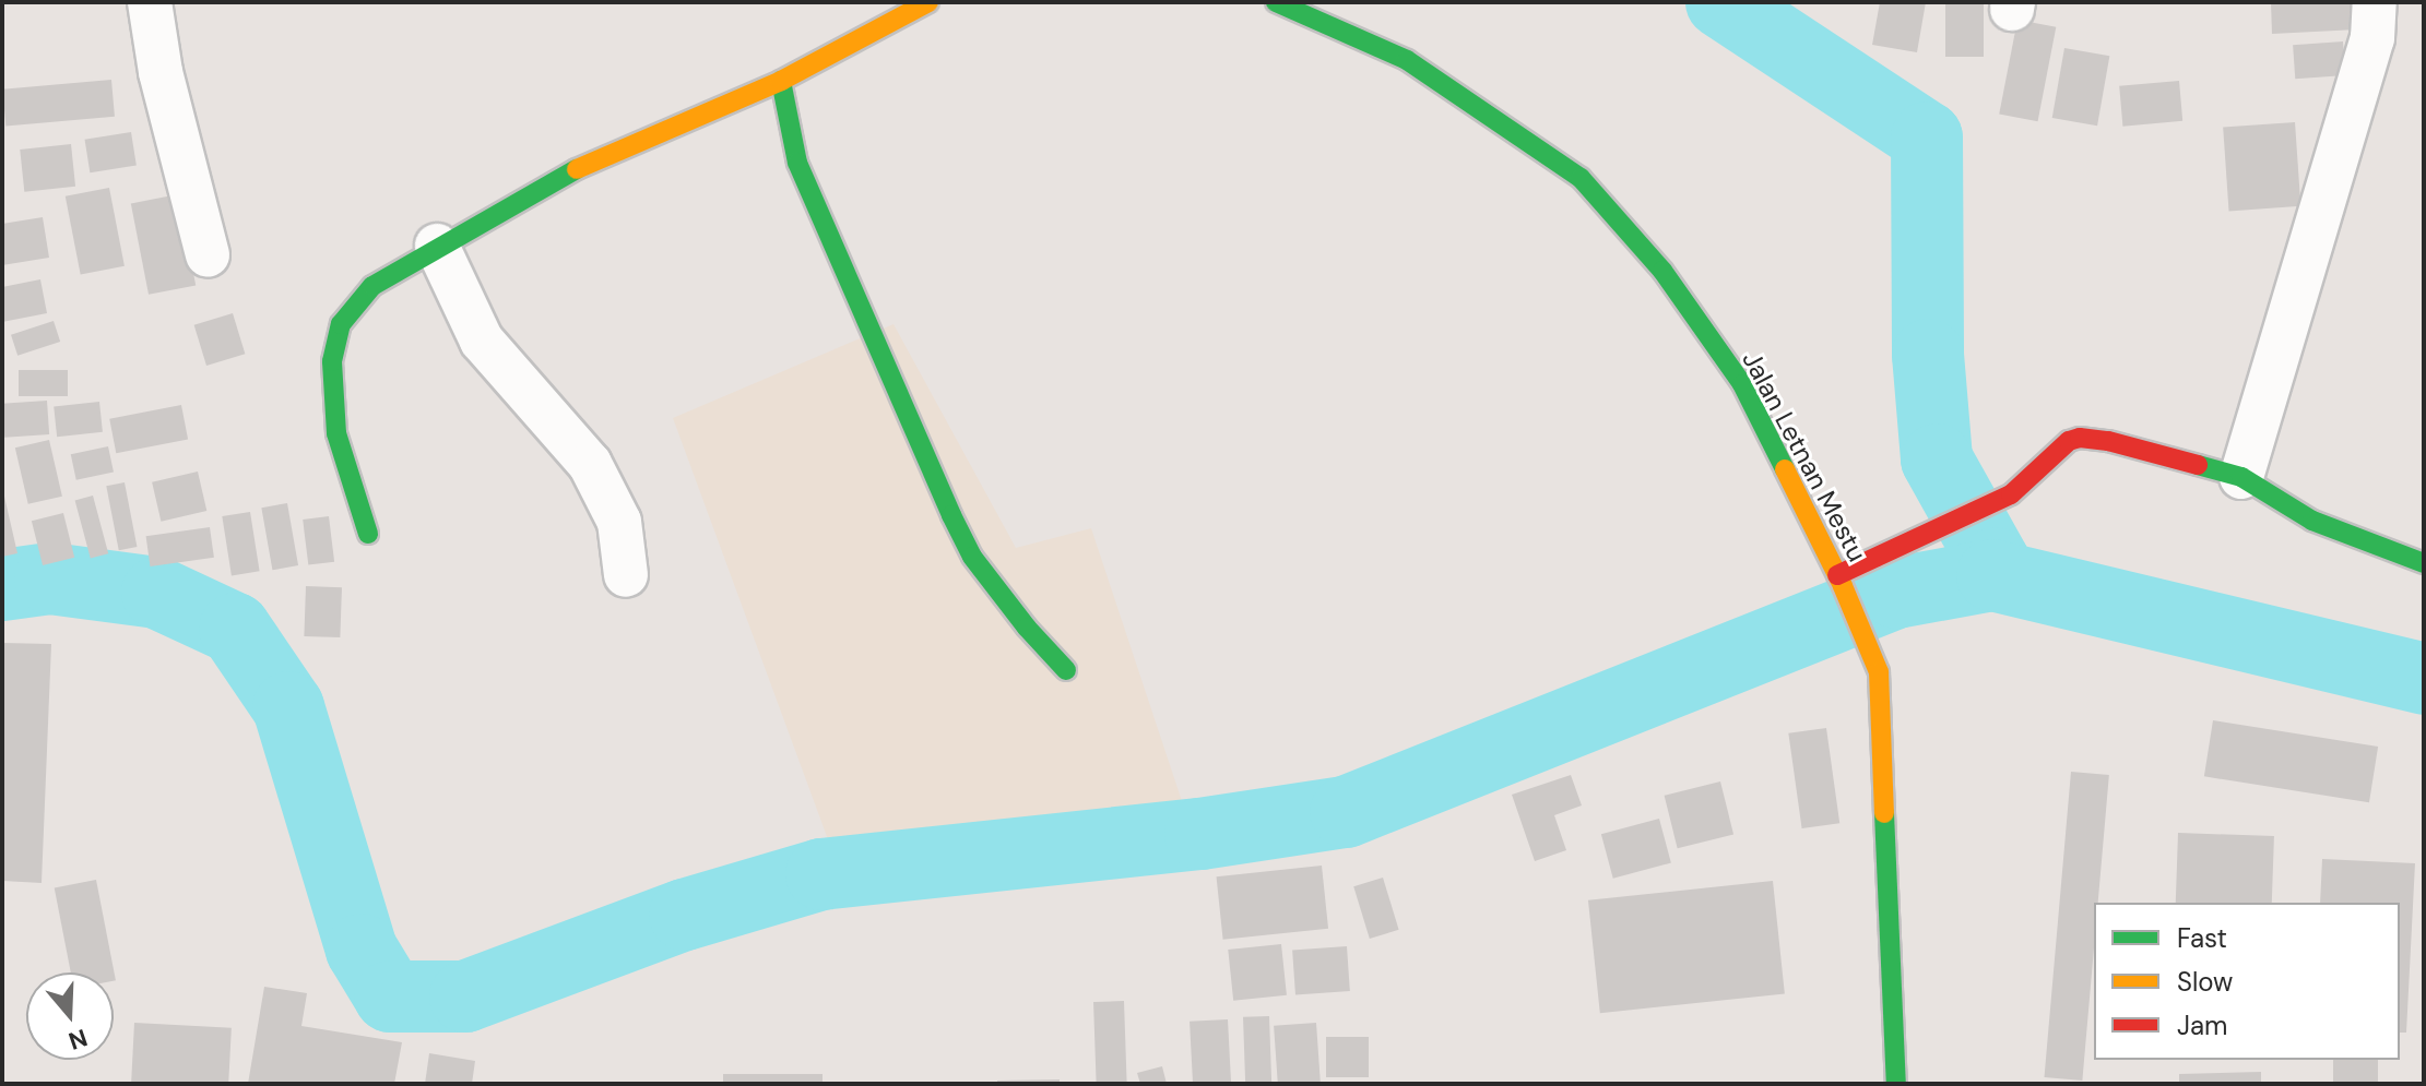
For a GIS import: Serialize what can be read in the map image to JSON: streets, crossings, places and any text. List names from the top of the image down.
{
  "streets": {
    "street": ["Jalan Letnan Mestu"]
  },
  "legend": ["Fast", "Slow", "Jam"],
  "north": "bottom"
}
